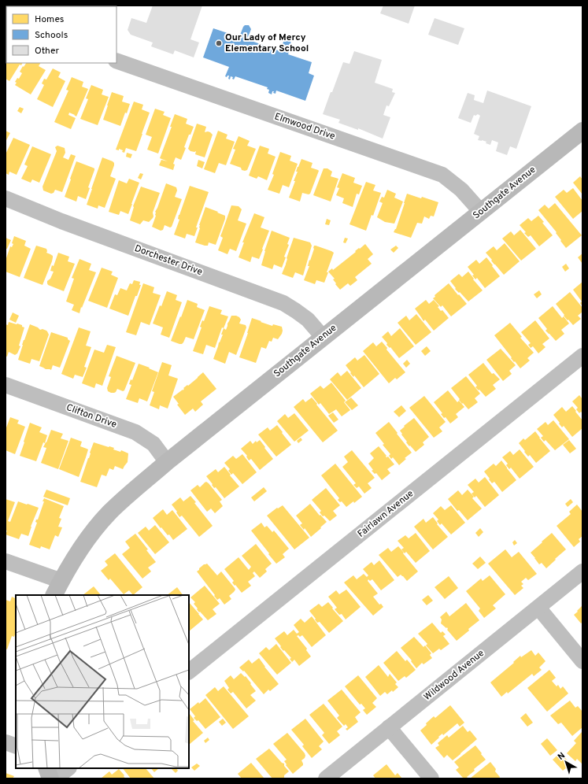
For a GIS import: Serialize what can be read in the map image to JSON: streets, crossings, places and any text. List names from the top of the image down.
{
  "streets": {
    "street": [
      "Elmwood Drive",
      "Southgate Avenue",
      "Dorchester Drive",
      "Clifton Drive",
      "Fairlawn Avenue",
      "Wildwood Avenue"
    ]
  },
  "crossings": [
    ["Elmwood Drive", "Southgate Avenue"],
    ["Southgate Avenue", "Dorchester Drive"],
    ["Southgate Avenue", "Clifton Drive"]
  ],
  "places": ["Our Lady of Mercy Elementary School"],
  "legend": ["Homes", "Schools", "Other"],
  "north": "top left"
}
